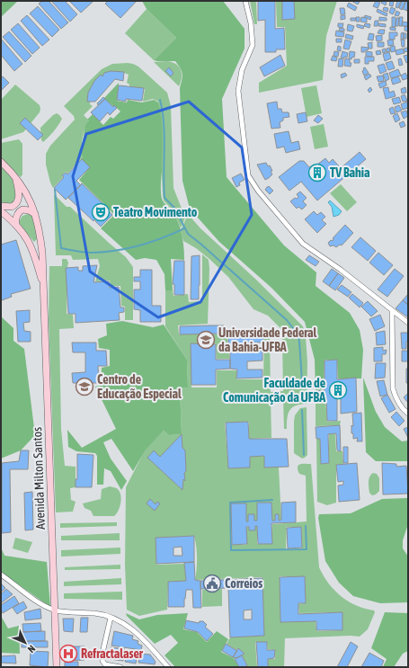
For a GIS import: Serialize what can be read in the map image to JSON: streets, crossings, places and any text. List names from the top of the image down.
{
  "streets": {
    "main road": ["Avenida Milton Santos"]
  },
  "places": {
    "building": ["TV Bahia", "Faculdade de Comunicação da UFBA"],
    "theatre": ["Teatro Movimento"],
    "school or university": ["Universidade Federal da Bahia-UFBA", "Centro de Educação Especial"],
    "public building": ["Correios"],
    "hospital": ["Refractalaser"]
  },
  "north": "bottom right"
}
